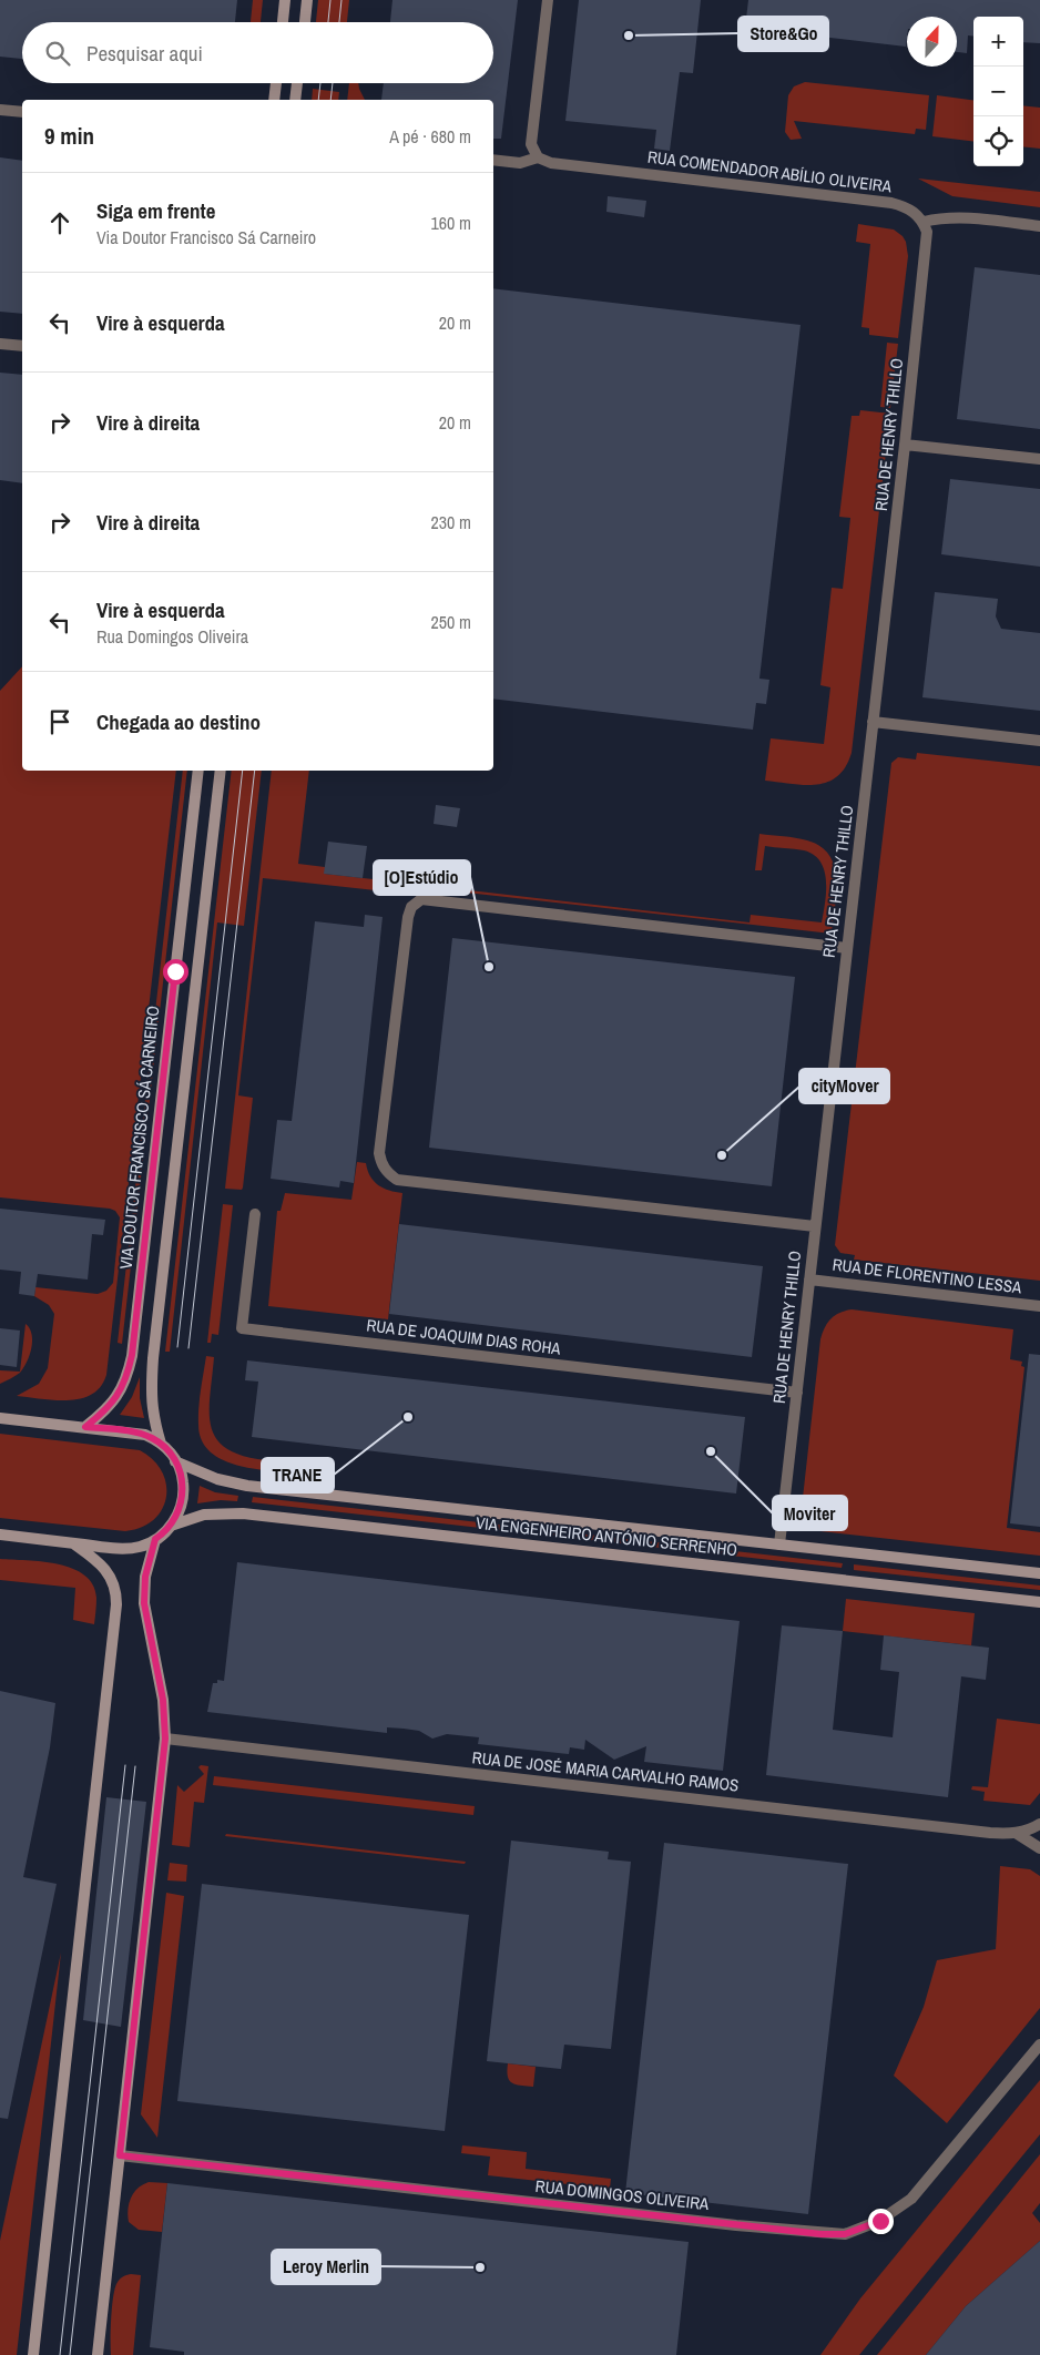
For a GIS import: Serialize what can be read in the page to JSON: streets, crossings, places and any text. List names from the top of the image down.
{
  "streets": {
    "main road": ["VIA DOUTOR FRANCISCO SÁ CARNEIRO", "VIA ENGENHEIRO ANTÓNIO SERRENHO"],
    "street": [
      "RUA COMENDADOR ABÍLIO OLIVEIRA",
      "RUA DE HENRY THILLO",
      "RUA DE FLORENTINO LESSA",
      "RUA DE JOAQUIM DIAS ROHA",
      "RUA DE JOSÉ MARIA CARVALHO RAMOS",
      "RUA DOMINGOS OLIVEIRA"
    ]
  },
  "crossings": [
    ["RUA COMENDADOR ABÍLIO OLIVEIRA", "RUA DE HENRY THILLO"],
    ["RUA DE HENRY THILLO", "RUA DE FLORENTINO LESSA"],
    ["RUA DE HENRY THILLO", "RUA DE JOAQUIM DIAS ROHA"],
    ["RUA DE HENRY THILLO", "VIA ENGENHEIRO ANTÓNIO SERRENHO"]
  ],
  "places": [
    "Store&Go",
    "[O]Estúdio",
    "cityMover",
    "TRANE",
    "Moviter",
    "Leroy Merlin"
  ],
  "north": "top",
  "page": {
    "map_buttons": ["+", "−"],
    "search": "Pesquisar aqui",
    "heading": ["9 min", "A pé · 680 m"],
    "list": [
      ["Siga em frente", "Via Doutor Francisco Sá Carneiro", "160 m"],
      ["Vire à esquerda", "20 m"],
      ["Vire à direita", "20 m"],
      ["Vire à direita", "230 m"],
      ["Vire à esquerda", "Rua Domingos Oliveira", "250 m"],
      "Chegada ao destino"
    ]
  }
}
